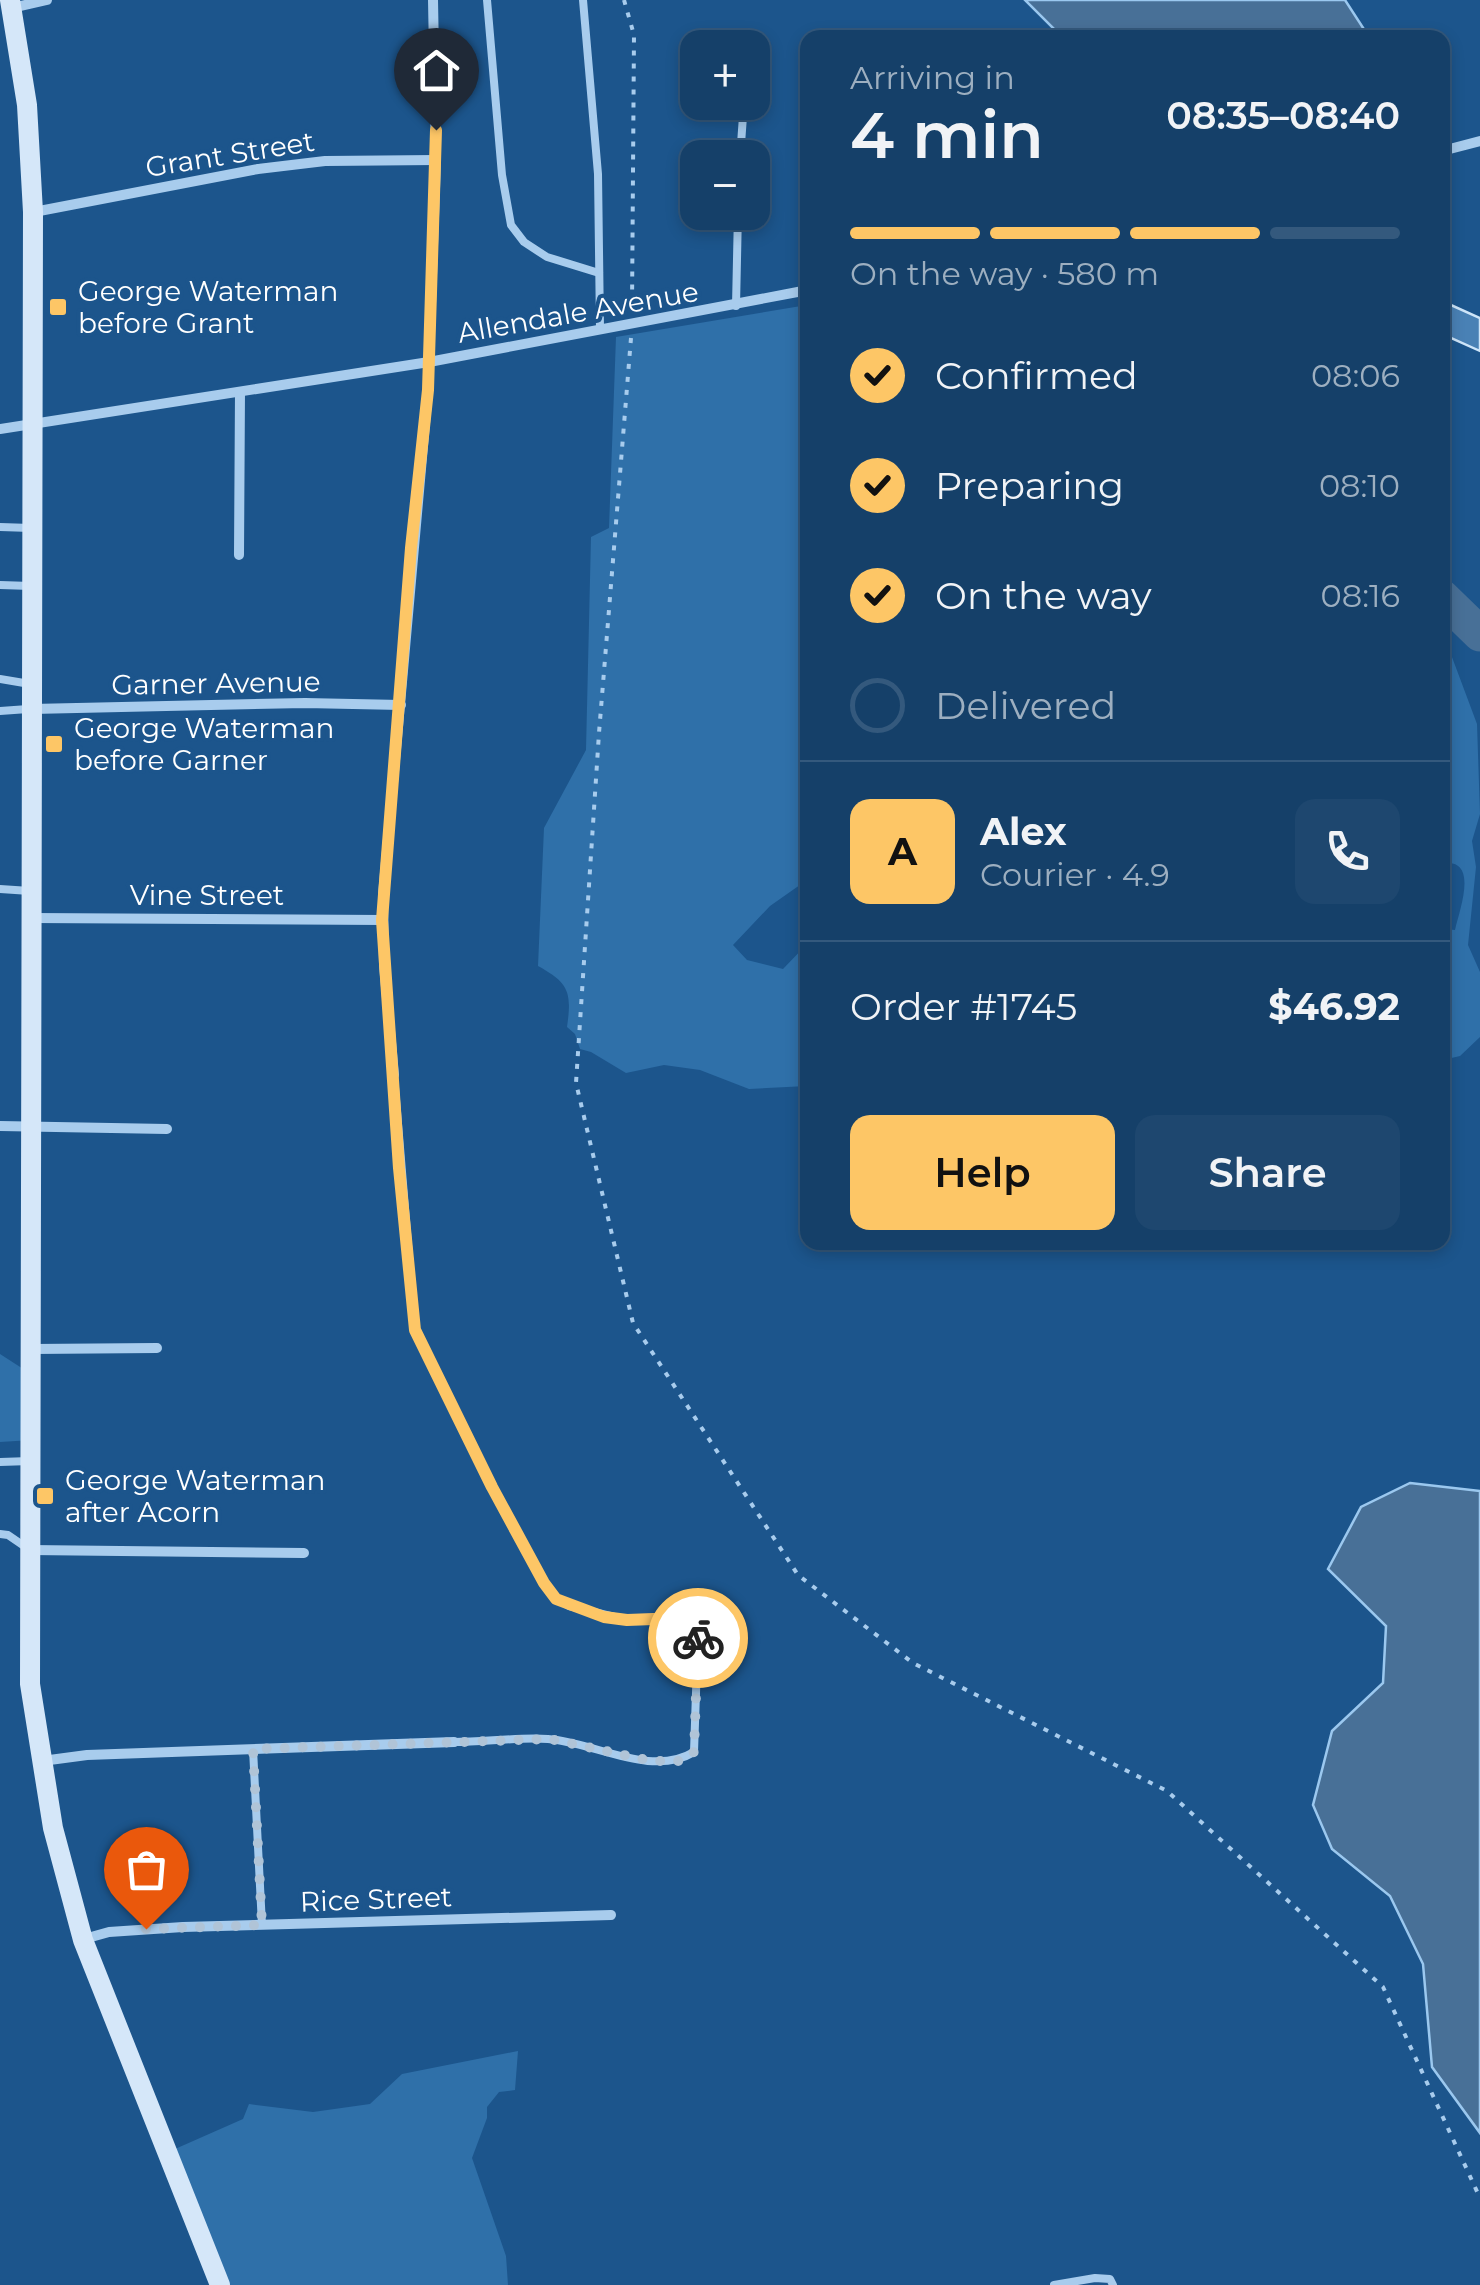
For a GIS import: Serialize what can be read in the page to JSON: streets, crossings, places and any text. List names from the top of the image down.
{
  "streets": {
    "street": [
      "Grant Street",
      "Allendale Avenue",
      "Garner Avenue",
      "Vine Street",
      "Rice Street"
    ]
  },
  "places": {
    "transit": ["George Waterman before Grant", "George Waterman before Garner", "George Waterman after Acorn"]
  },
  "page": {
    "map_buttons": ["+", "−"],
    "heading": ["4 min", "Arriving in", "08:35–08:40"],
    "panel": [
      "Alex",
      "Courier · 4.9",
      "Order #1745",
      "$46.92"
    ],
    "bar": "On the way · 580 m",
    "list": [
      ["Confirmed", "08:06"],
      ["Preparing", "08:10"],
      ["On the way", "08:16"],
      "Delivered"
    ],
    "round": "A",
    "buttons": ["Help", "Share"]
  }
}
